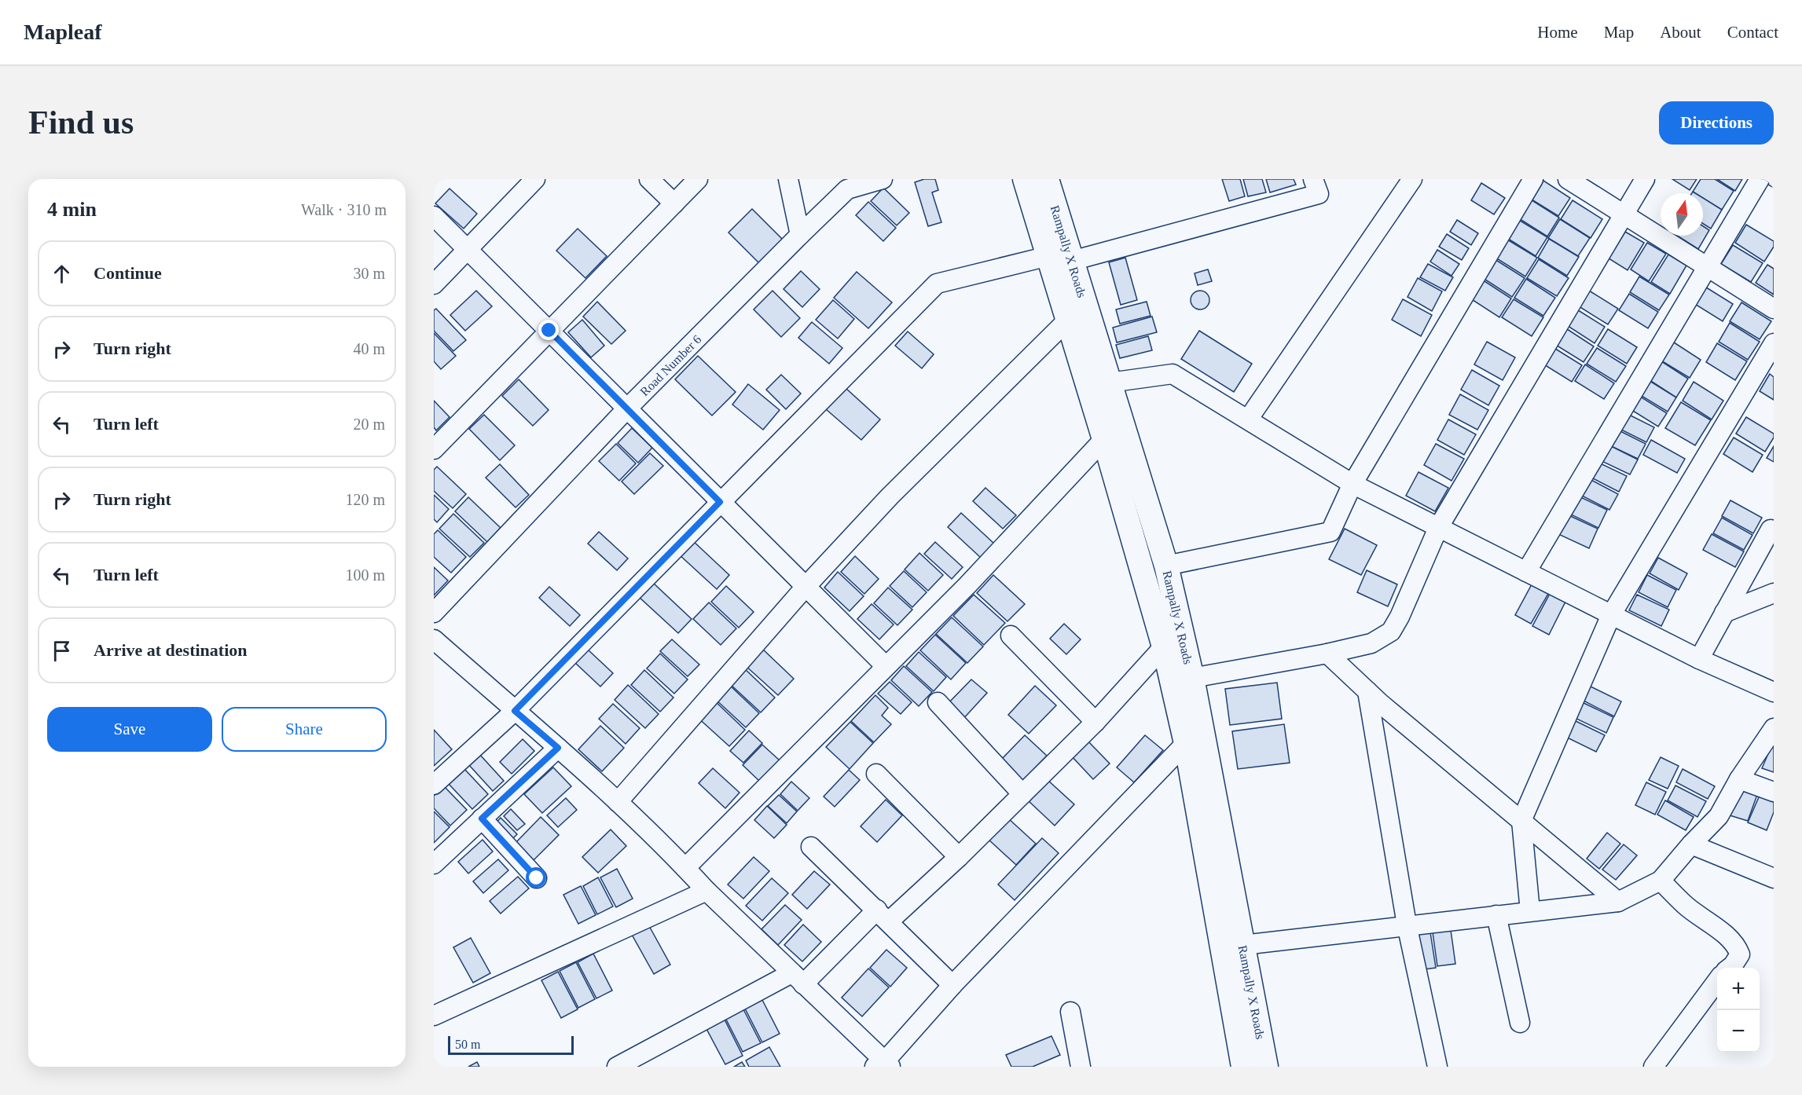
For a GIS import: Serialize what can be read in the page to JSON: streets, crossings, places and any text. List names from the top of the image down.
{
  "streets": {
    "main road": ["Rampally X Roads"],
    "street": ["Road Number 6"]
  },
  "scale_bar": "50 m",
  "north": "top",
  "page": {
    "header": "Mapleaf",
    "nav": [
      "Home",
      "Map",
      "About",
      "Contact"
    ],
    "buttons": [
      "Directions",
      ["Save", "Share"]
    ],
    "title": "Find us",
    "heading": ["4 min", "Walk · 310 m"],
    "list": [
      ["Continue", "30 m"],
      ["Turn right", "40 m"],
      ["Turn left", "20 m"],
      ["Turn right", "120 m"],
      ["Turn left", "100 m"],
      "Arrive at destination"
    ],
    "map_buttons": ["+", "−"],
    "scale": "50 m"
  }
}
